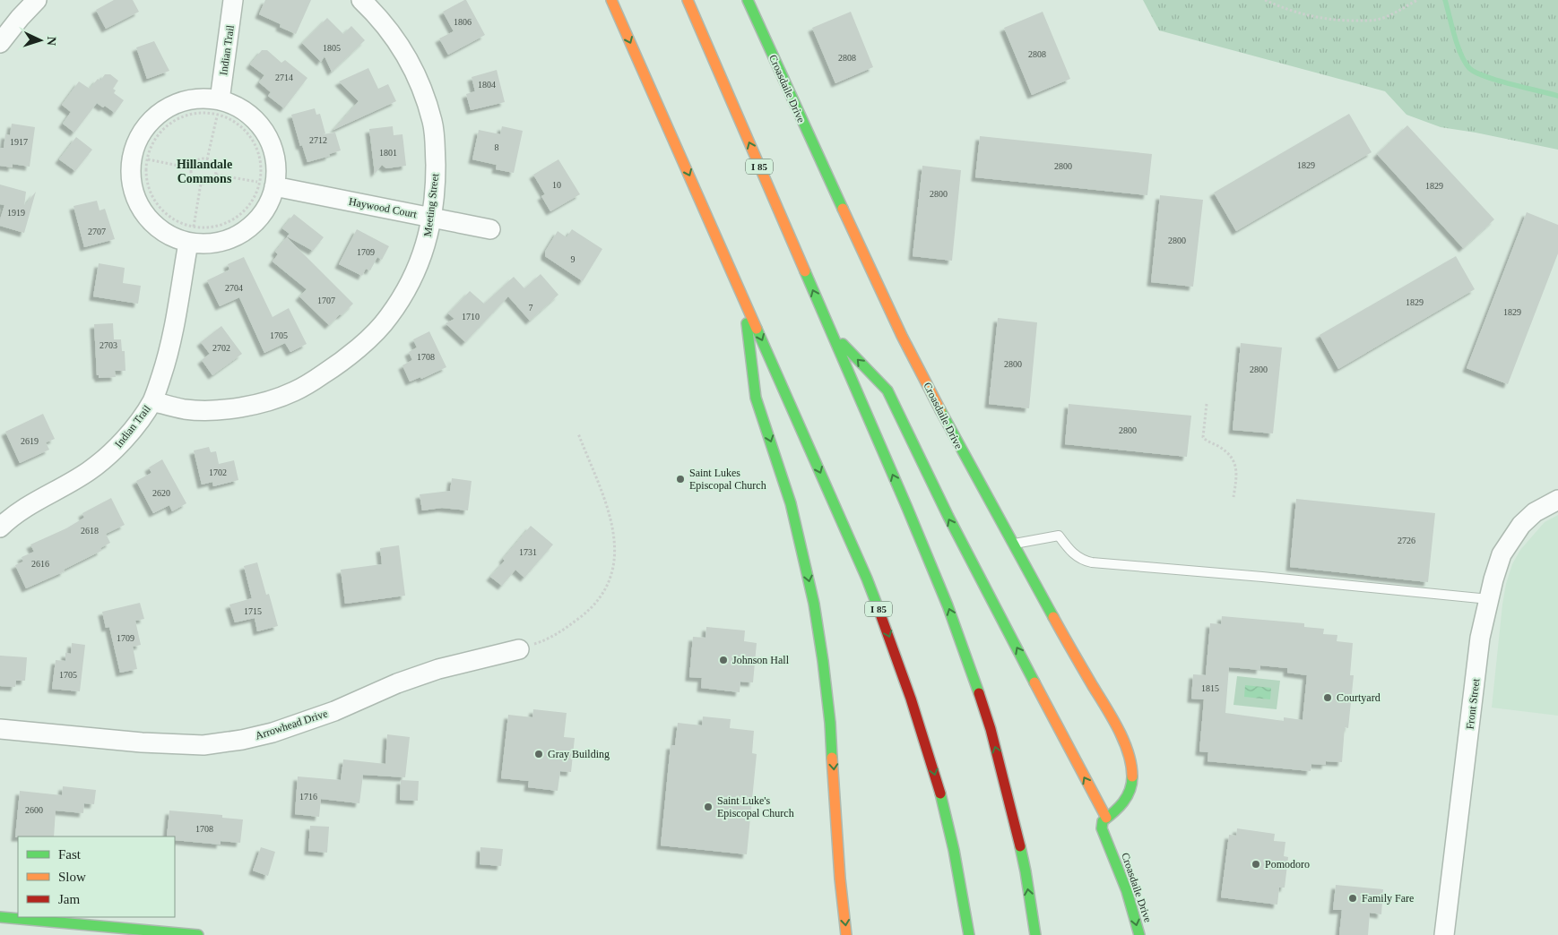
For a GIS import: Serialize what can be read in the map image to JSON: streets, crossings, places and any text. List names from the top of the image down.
{
  "streets": {
    "main road": ["Croasdaile Drive", "I 85"],
    "street": [
      "Indian Trail",
      "Meeting Street",
      "Haywood Court",
      "Front Street",
      "Arrowhead Drive"
    ]
  },
  "crossings": [
    ["Indian Trail", "Meeting Street"],
    ["Meeting Street", "Haywood Court"]
  ],
  "districts": ["Hillandale Commons"],
  "places": [
    "Saint Lukes Episcopal Church",
    "Johnson Hall",
    "Courtyard",
    "Gray Building",
    "Saint Luke's Episcopal Church",
    "Pomodoro",
    "Family Fare"
  ],
  "house_numbers": [
    "1806",
    "1805",
    "2808",
    "2808",
    "2714",
    "1804",
    "2712",
    "1917",
    "8",
    "1801",
    "1829",
    "2800",
    "10",
    "1829",
    "2800",
    "1919",
    "2707",
    "2800",
    "1709",
    "9",
    "2704",
    "1707",
    "1829",
    "7",
    "1829",
    "1710",
    "1705",
    "2703",
    "2702",
    "1708",
    "2800",
    "2800",
    "2800",
    "2619",
    "1702",
    "2620",
    "2618",
    "2726",
    "1731",
    "2616",
    "1715",
    "1709",
    "1705",
    "1815",
    "1716",
    "2600",
    "1708"
  ],
  "legend": ["Fast", "Slow", "Jam"],
  "north": "right"
}
